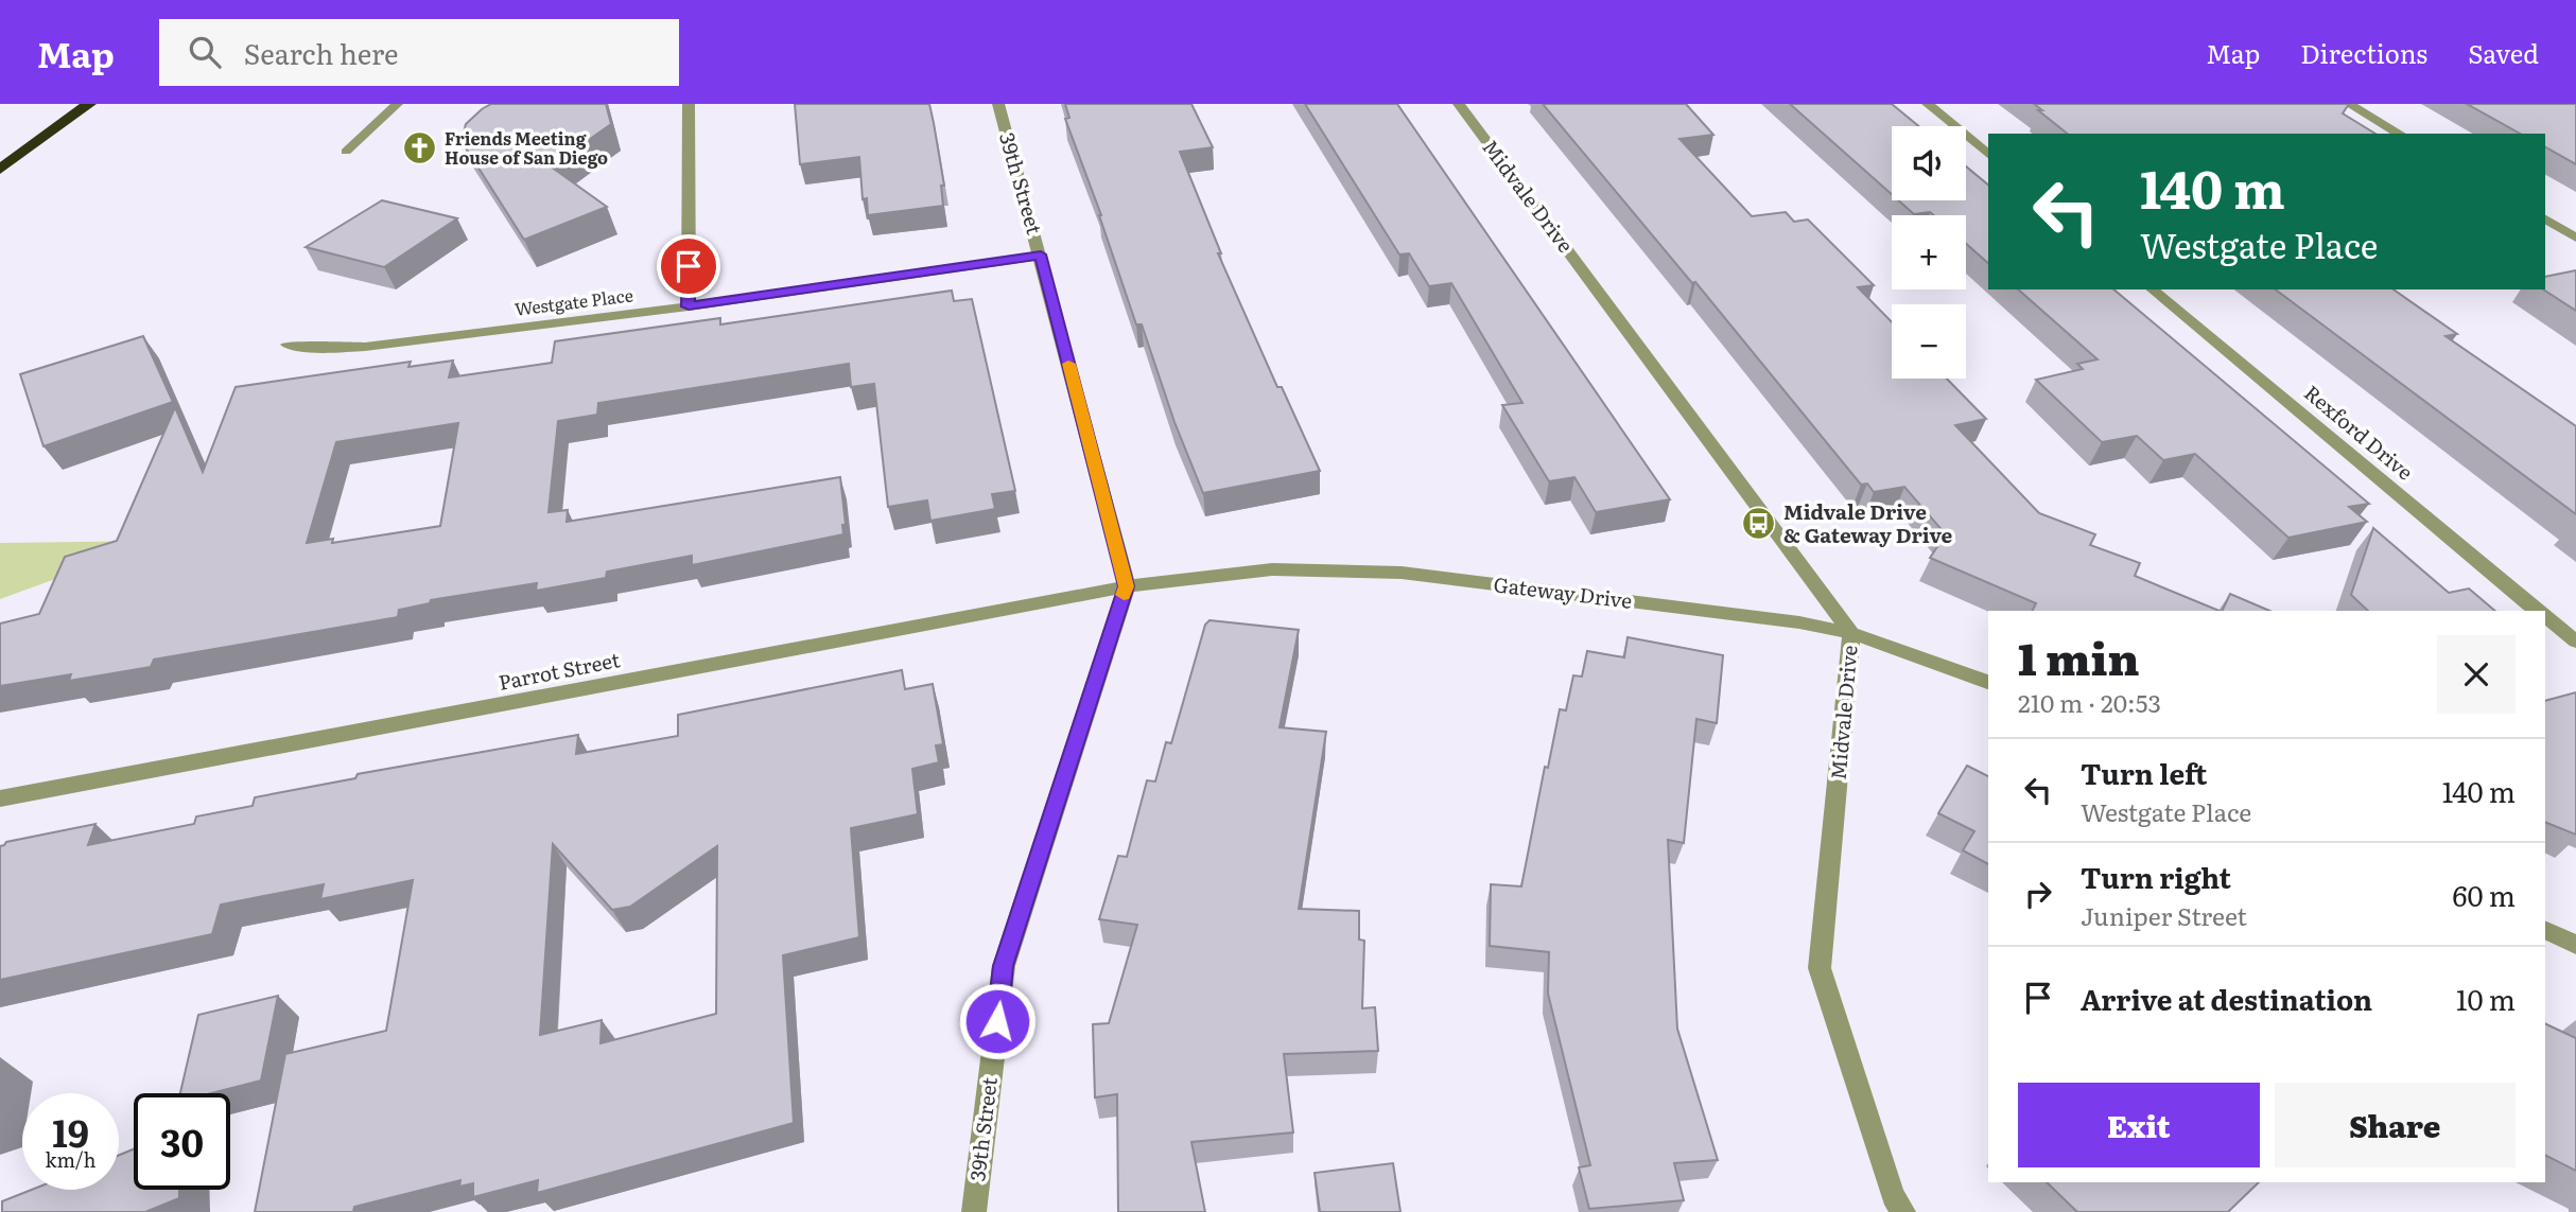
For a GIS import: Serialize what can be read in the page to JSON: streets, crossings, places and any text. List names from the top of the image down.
{
  "streets": {
    "street": [
      "39th Street",
      "Midvale Drive",
      "Westgate Place",
      "Rexford Drive",
      "Gateway Drive",
      "Parrot Street"
    ]
  },
  "crossings": [
    ["39th Street", "Westgate Place"],
    ["39th Street", "Gateway Drive"],
    ["39th Street", "Parrot Street"],
    ["Midvale Drive", "Gateway Drive"],
    ["Gateway Drive", "Parrot Street"]
  ],
  "places": {
    "church": ["Friends Meeting House of San Diego"],
    "bus stop": ["Midvale Drive & Gateway Drive"]
  },
  "page": {
    "header": "Map",
    "search": "Search here",
    "nav": ["Map", "Directions", "Saved"],
    "map_buttons": ["+", "−"],
    "turn": ["140 m", "Westgate Place"],
    "heading": ["1 min", "210 m · 20:53"],
    "list": [
      {
        "name": "Turn left",
        "note": "Westgate Place",
        "value": "140 m"
      },
      {
        "name": "Turn right",
        "note": "Juniper Street",
        "value": "60 m"
      },
      {
        "name": "Arrive at destination",
        "value": "10 m"
      }
    ],
    "buttons": ["Exit", "Share"],
    "speed": "19 km/h",
    "limit": "30"
  }
}
